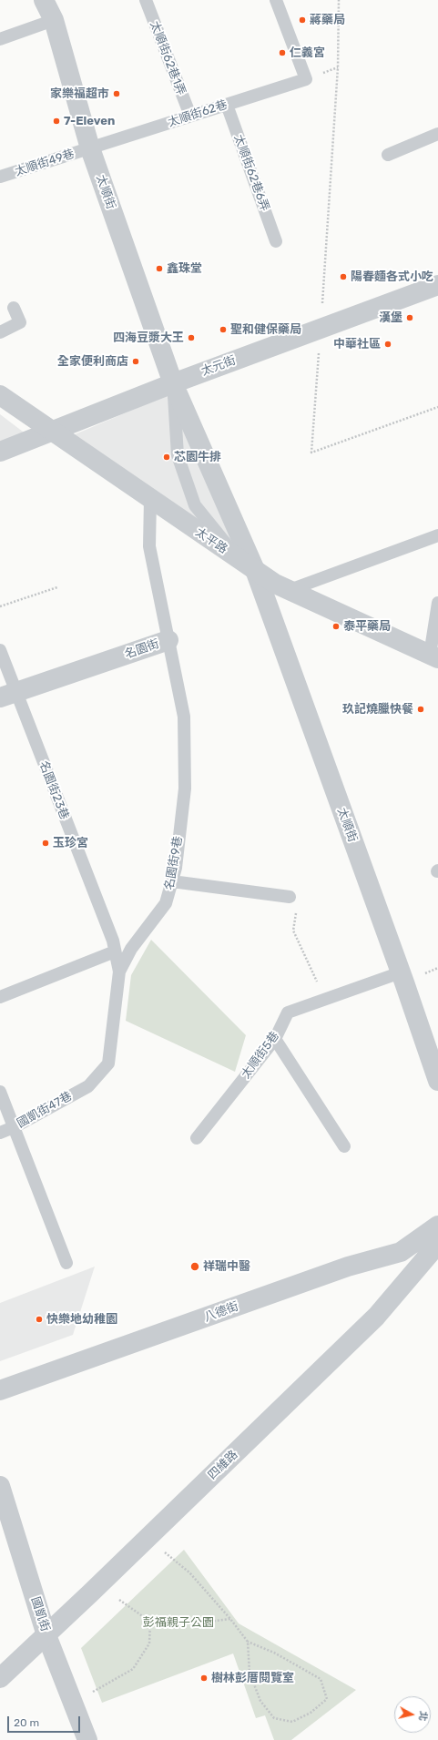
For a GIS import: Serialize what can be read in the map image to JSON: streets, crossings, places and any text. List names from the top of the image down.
{
  "streets": {
    "street": [
      "太順街",
      "太元街",
      "太平路",
      "名園街",
      "八德街",
      "四維路",
      "國凱街"
    ],
    "lane": [
      "太順街62巷1弄",
      "太順街62巷",
      "太順街49巷",
      "太順街62巷6弄",
      "名園街23巷",
      "名園街9巷",
      "太順街5巷",
      "國凱街47巷"
    ]
  },
  "crossings": [
    ["太順街62巷1弄", "太順街62巷"],
    ["太順街62巷", "太順街49巷"],
    ["太順街62巷", "太順街62巷6弄"],
    ["太順街62巷", "太順街"],
    ["太順街49巷", "太順街"],
    ["太順街", "太元街"],
    ["太順街", "太平路"],
    ["太順街", "太順街5巷"],
    ["太元街", "太平路"],
    ["太平路", "名園街"],
    ["名園街", "名園街23巷"],
    ["名園街", "名園街9巷"],
    ["名園街23巷", "名園街9巷"],
    ["名園街9巷", "國凱街47巷"],
    ["四維路", "國凱街"]
  ],
  "parks": ["彭福親子公園"],
  "places": [
    "蔣藥局",
    "仁義宮",
    "家樂福超市",
    "7-Eleven",
    "鑫珠堂",
    "陽春麵各式小吃",
    "漢堡",
    "聖和健保藥局",
    "四海豆漿大王",
    "中華社區",
    "全家便利商店",
    "芯園牛排",
    "泰平藥局",
    "玖記燒臘快餐",
    "玉珍宮",
    "祥瑞中醫",
    "快樂地幼稚園",
    "樹林彭厝閱覽室"
  ],
  "scale_bar": "20 m",
  "north": "right"
}
